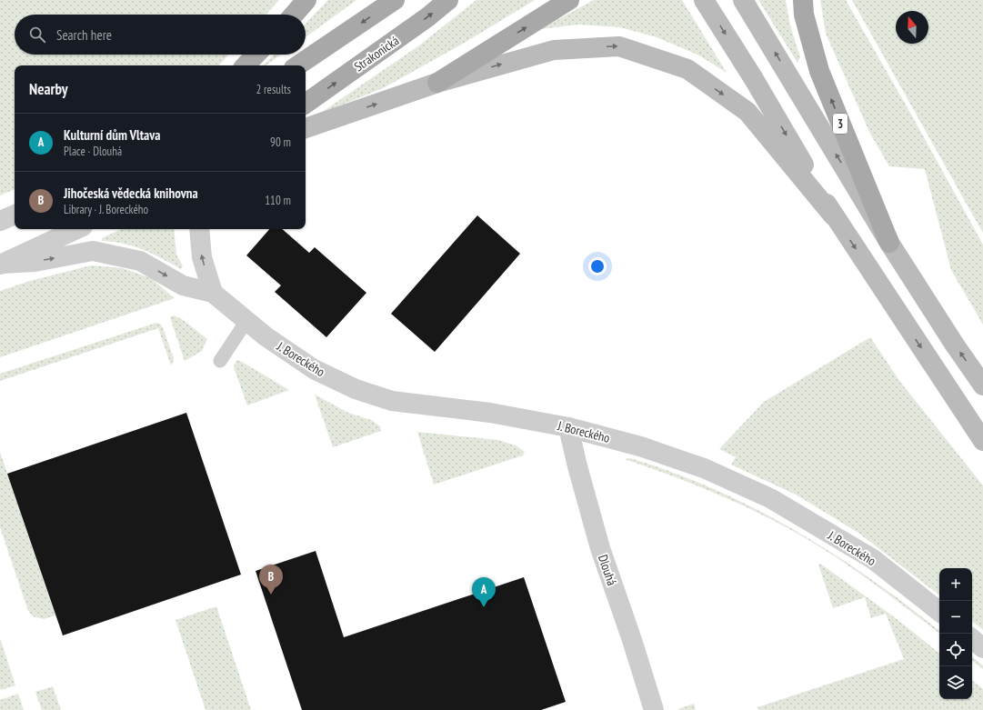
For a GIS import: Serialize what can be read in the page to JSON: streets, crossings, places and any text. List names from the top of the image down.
{
  "streets": {
    "main road": ["Strakonická", "3"],
    "street": ["J. Boreckého", "Dlouhá"]
  },
  "crossings": [
    ["J. Boreckého", "Dlouhá"]
  ],
  "north": "top",
  "page": {
    "search": "Search here",
    "heading": ["Nearby", "2 results"],
    "list": [
      {
        "mark": "A",
        "name": "Kulturní dům Vltava",
        "note": "Place · Dlouhá",
        "value": "90 m"
      },
      {
        "mark": "B",
        "name": "Jihočeská vědecká knihovna",
        "note": "Library · J. Boreckého",
        "value": "110 m"
      }
    ],
    "pins": ["B", "A"],
    "map_buttons": ["+", "−"]
  }
}
